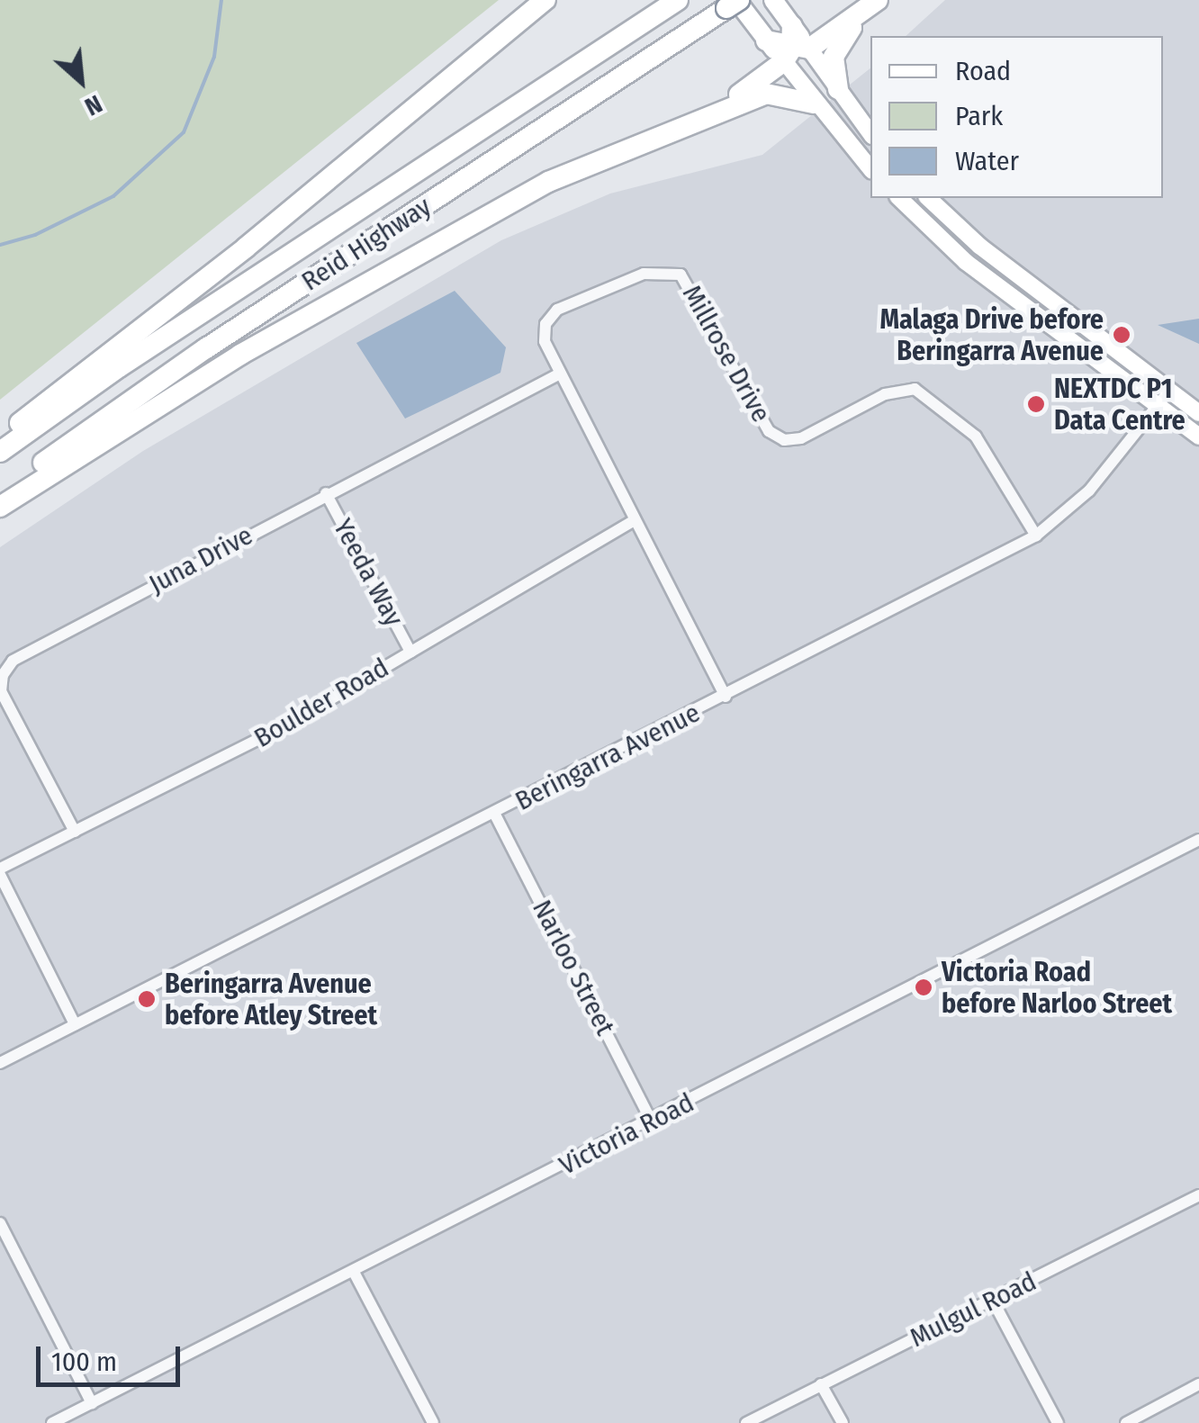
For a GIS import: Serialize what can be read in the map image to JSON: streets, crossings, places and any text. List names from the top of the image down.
{
  "streets": {
    "highway": ["Reid Highway"],
    "street": [
      "Millrose Drive",
      "Juna Drive",
      "Yeeda Way",
      "Boulder Road",
      "Beringarra Avenue",
      "Narloo Street",
      "Victoria Road",
      "Mulgul Road"
    ]
  },
  "crossings": [
    ["Millrose Drive", "Juna Drive"],
    ["Millrose Drive", "Boulder Road"],
    ["Millrose Drive", "Beringarra Avenue"],
    ["Juna Drive", "Yeeda Way"],
    ["Juna Drive", "Boulder Road"],
    ["Yeeda Way", "Boulder Road"],
    ["Beringarra Avenue", "Narloo Street"],
    ["Narloo Street", "Victoria Road"]
  ],
  "places": [
    "Malaga Drive before Beringarra Avenue",
    "NEXTDC P1 Data Centre",
    "Victoria Road before Narloo Street",
    "Beringarra Avenue before Atley Street"
  ],
  "legend": ["Road", "Park", "Water"],
  "scale_bar": "100 m",
  "north": "bottom right"
}
